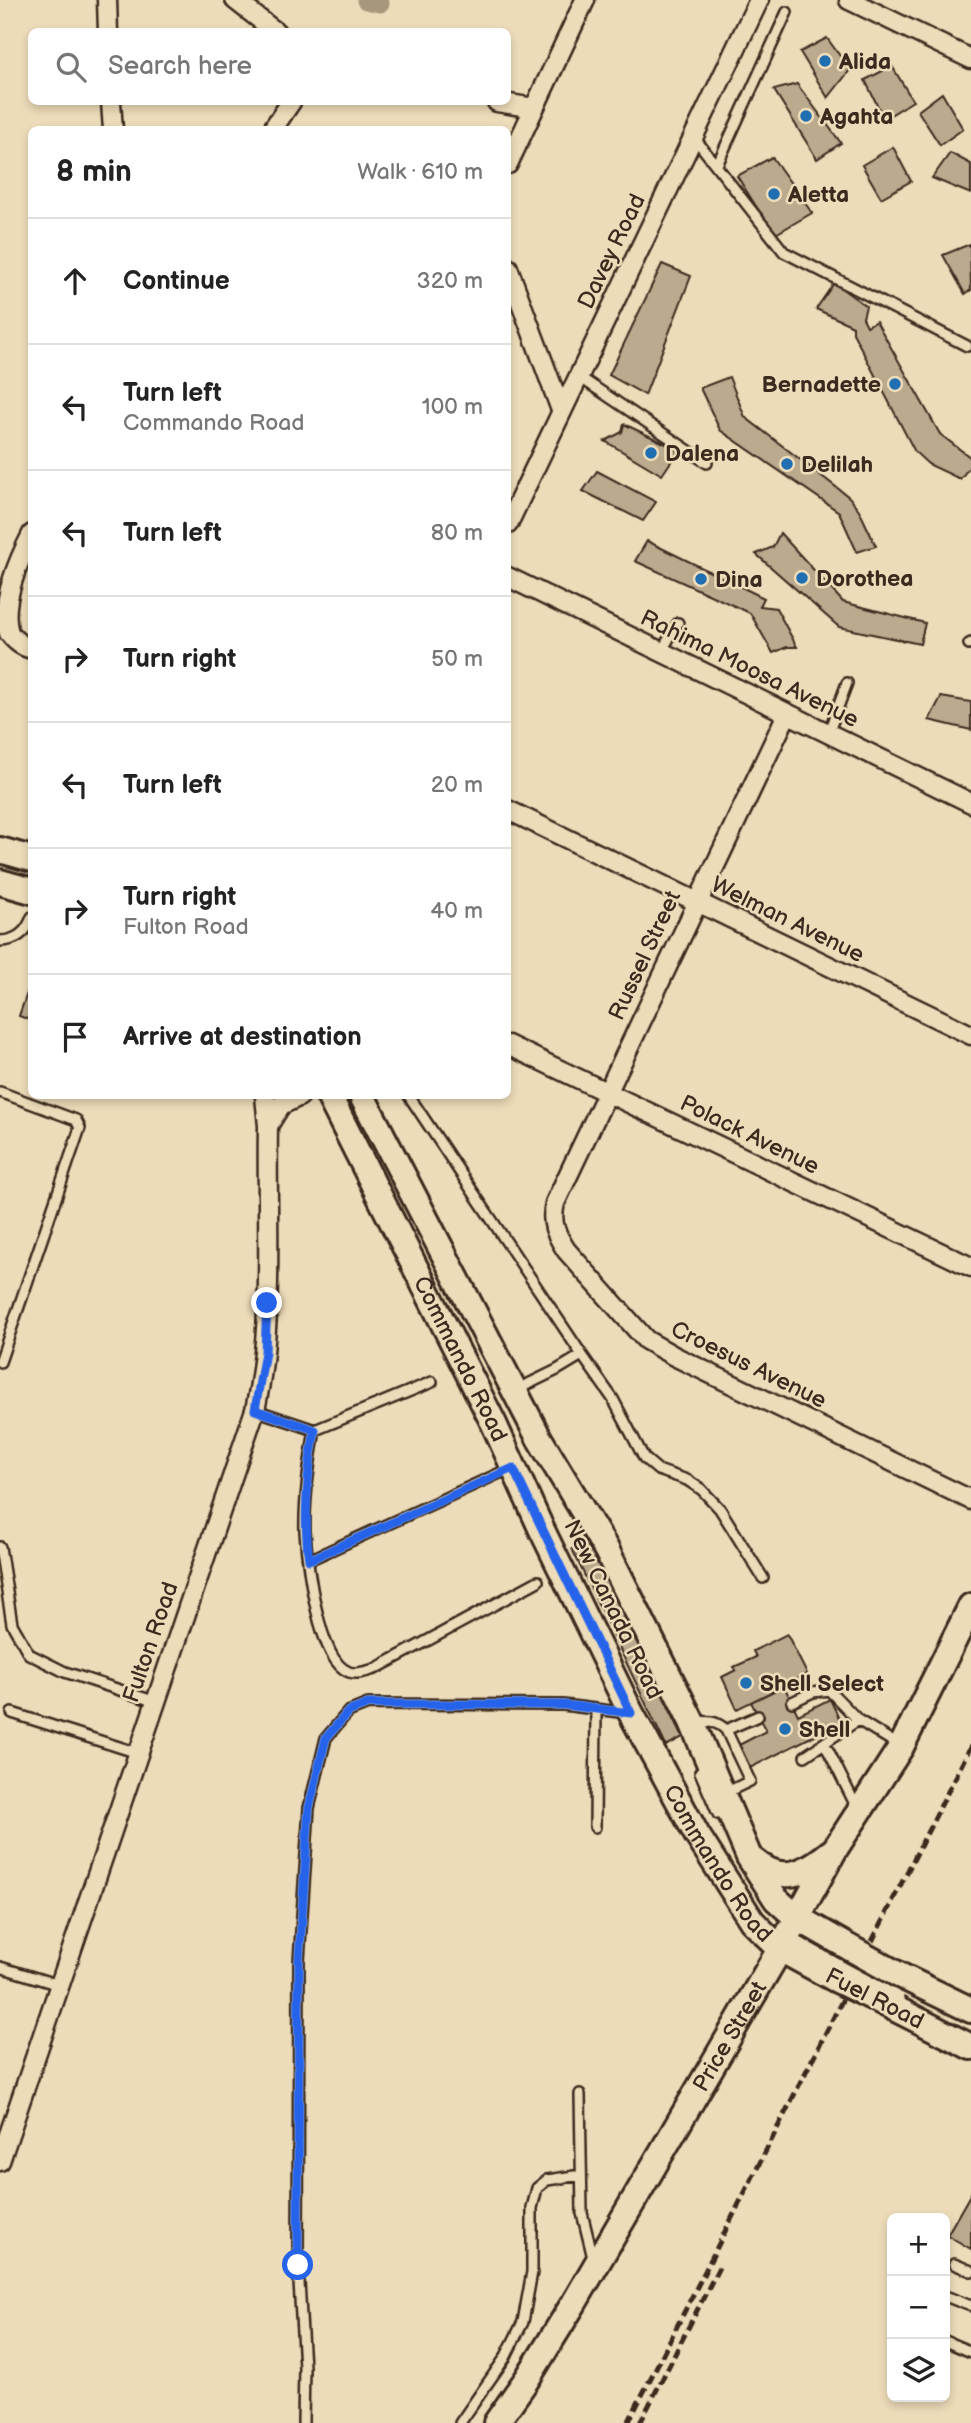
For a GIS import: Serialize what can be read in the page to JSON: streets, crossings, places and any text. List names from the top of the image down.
{
  "streets": {
    "main road": ["Commando Road", "Fuel Road", "Price Street"],
    "street": [
      "Davey Road",
      "Rahima Moosa Avenue",
      "Welman Avenue",
      "Russel Street",
      "Polack Avenue",
      "Croesus Avenue",
      "Fulton Road"
    ],
    "lane": ["New Canada Road"]
  },
  "crossings": [
    ["Rahima Moosa Avenue", "Russel Street"],
    ["Welman Avenue", "Russel Street"],
    ["Russel Street", "Polack Avenue"],
    ["Russel Street", "Croesus Avenue"],
    ["Commando Road", "New Canada Road"],
    ["Commando Road", "Fuel Road"],
    ["Commando Road", "Price Street"],
    ["Fuel Road", "Price Street"]
  ],
  "places": [
    "Alida",
    "Agahta",
    "Aletta",
    "Bernadette",
    "Dalena",
    "Delilah",
    "Dorothea",
    "Dina",
    "Shell Select",
    "Shell"
  ],
  "page": {
    "search": "Search here",
    "heading": ["8 min", "Walk · 610 m"],
    "list": [
      ["Continue", "320 m"],
      ["Turn left", "Commando Road", "100 m"],
      ["Turn left", "80 m"],
      ["Turn right", "50 m"],
      ["Turn left", "20 m"],
      ["Turn right", "Fulton Road", "40 m"],
      "Arrive at destination"
    ],
    "map_buttons": ["+", "−"]
  }
}
